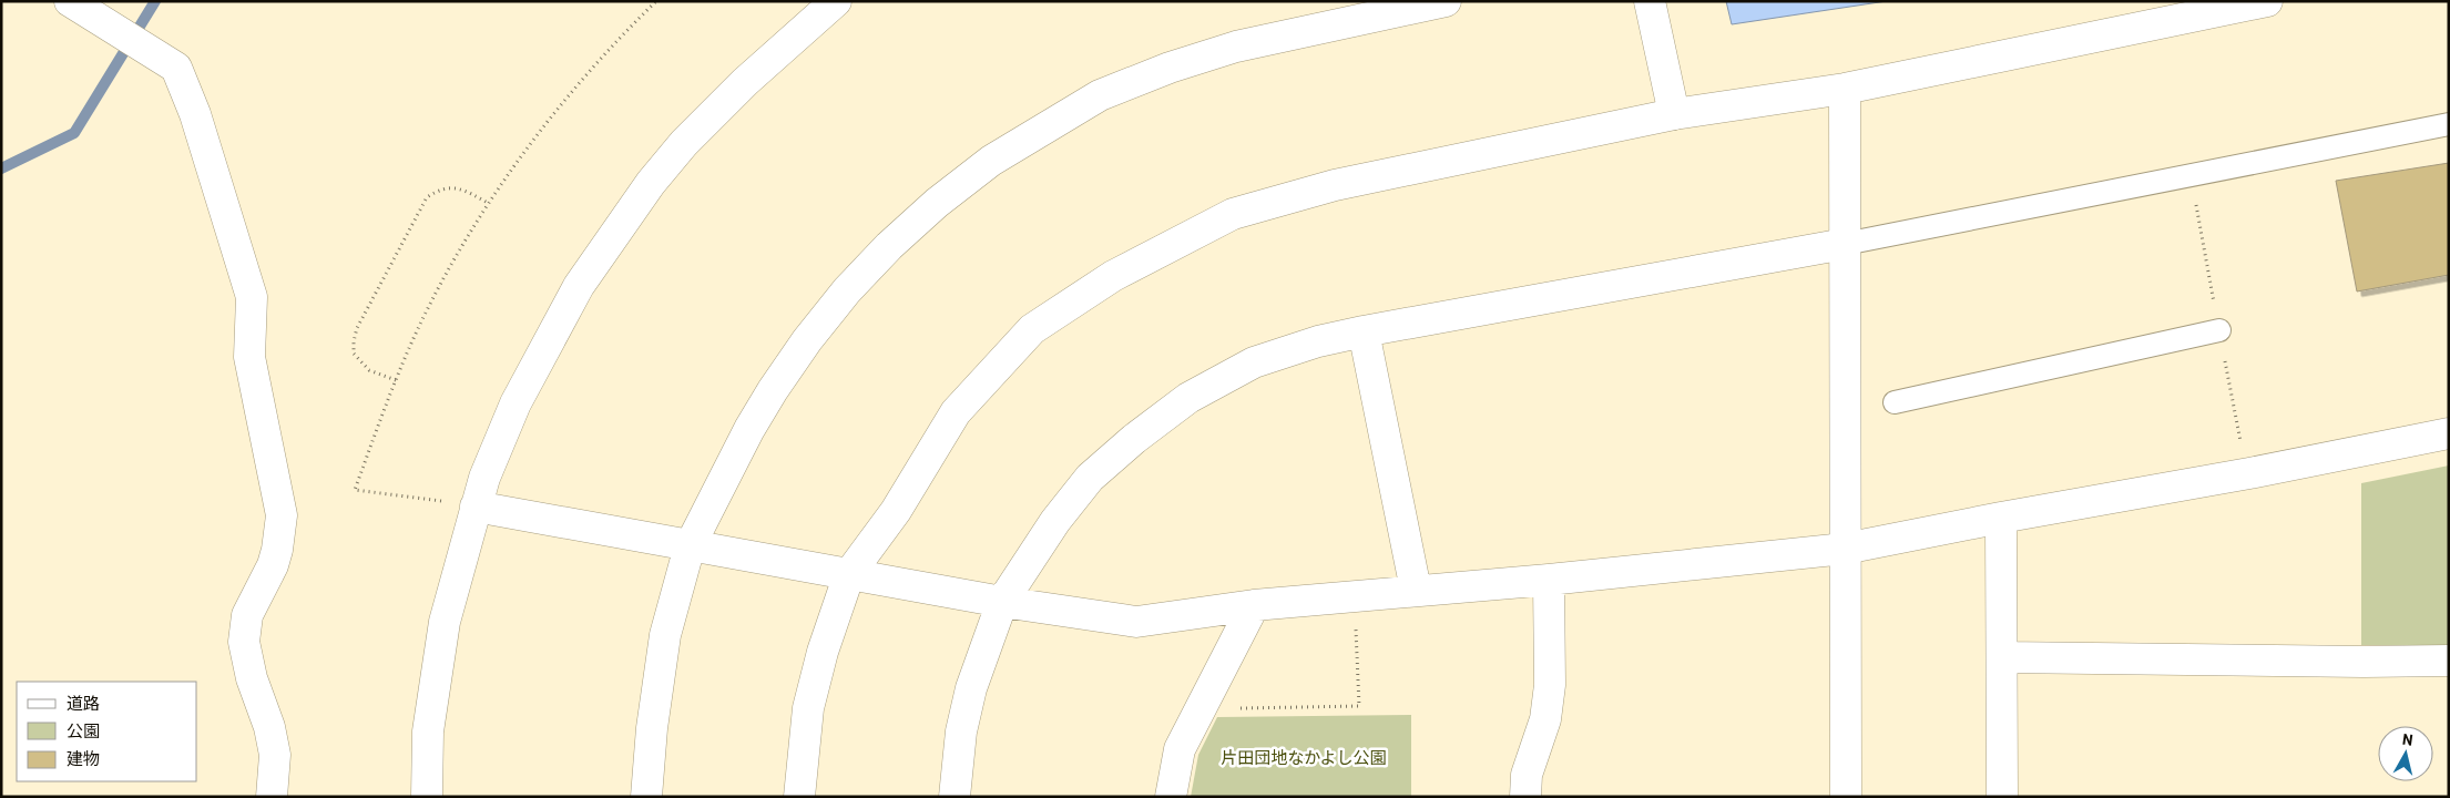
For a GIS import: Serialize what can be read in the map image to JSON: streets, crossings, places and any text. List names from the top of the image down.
{
  "parks": ["片田団地なかよし公園"],
  "legend": ["道路", "公園", "建物"],
  "north": "top"
}
